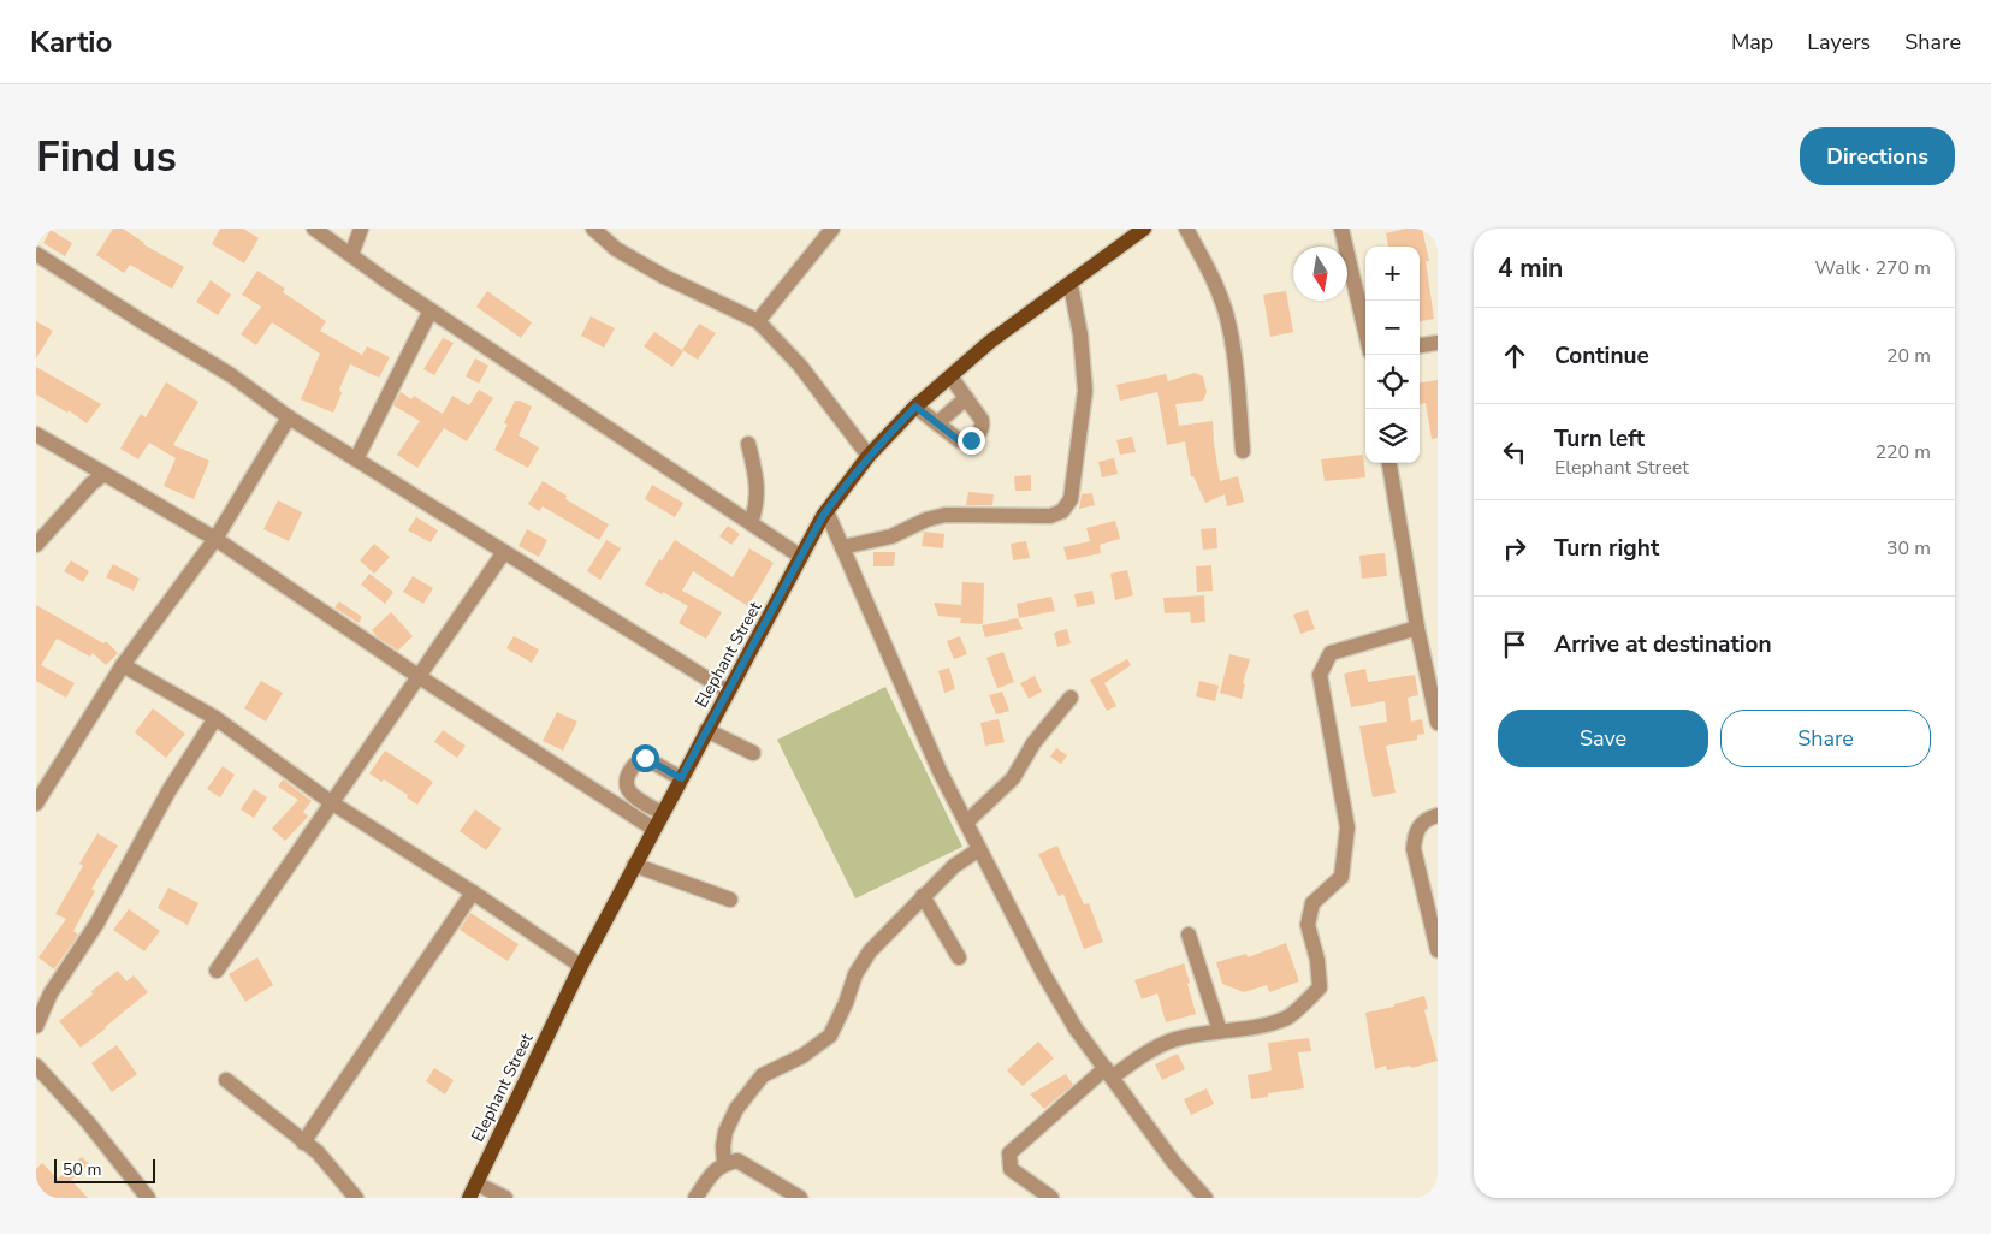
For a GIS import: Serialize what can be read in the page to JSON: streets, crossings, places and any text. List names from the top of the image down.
{
  "streets": {
    "main road": ["Elephant Street"]
  },
  "scale_bar": "50 m",
  "north": "bottom",
  "page": {
    "header": "Kartio",
    "nav": ["Map", "Layers", "Share"],
    "buttons": [
      "Directions",
      ["Save", "Share"]
    ],
    "title": "Find us",
    "heading": ["4 min", "Walk · 270 m"],
    "map_buttons": ["+", "−"],
    "list": [
      ["Continue", "20 m"],
      ["Turn left", "Elephant Street", "220 m"],
      ["Turn right", "30 m"],
      "Arrive at destination"
    ],
    "scale": "50 m"
  }
}
